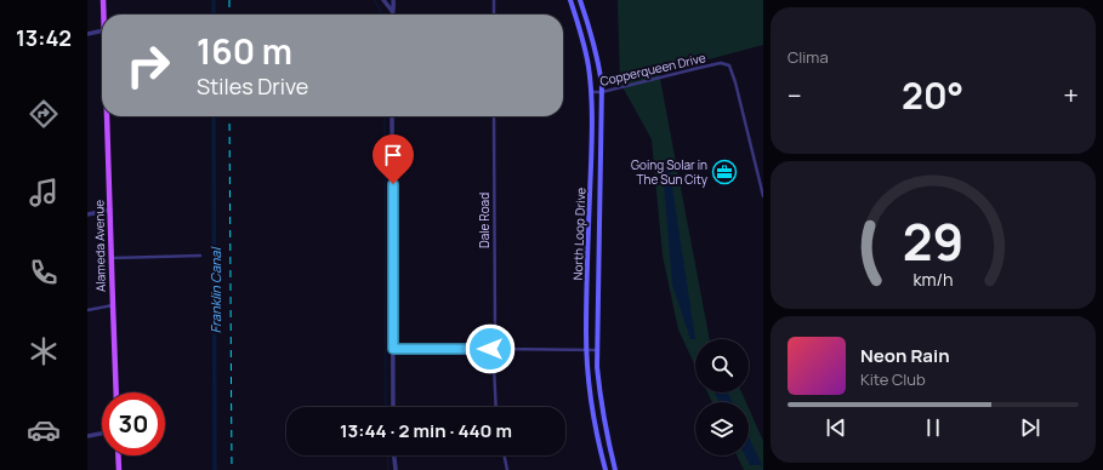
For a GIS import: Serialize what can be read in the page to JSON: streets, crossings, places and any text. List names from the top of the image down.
{
  "streets": {
    "main road": ["North Loop Drive", "Alameda Avenue"],
    "street": ["Copperqueen Drive", "Dale Road"]
  },
  "crossings": [
    ["Copperqueen Drive", "North Loop Drive"]
  ],
  "water": ["Franklin Canal"],
  "places": {
    "office": ["Going Solar in The Sun City"]
  },
  "page": {
    "tabs": "13:42",
    "tile": "Clima",
    "turn": ["160 m", "Stiles Drive"],
    "heat": ["−", "20°", "+"],
    "song": ["Neon Rain", "Kite Club"],
    "limit": "30",
    "trip": "13:44 · 2 min · 440 m",
    "gauge": ["29", "km/h"]
  }
}
